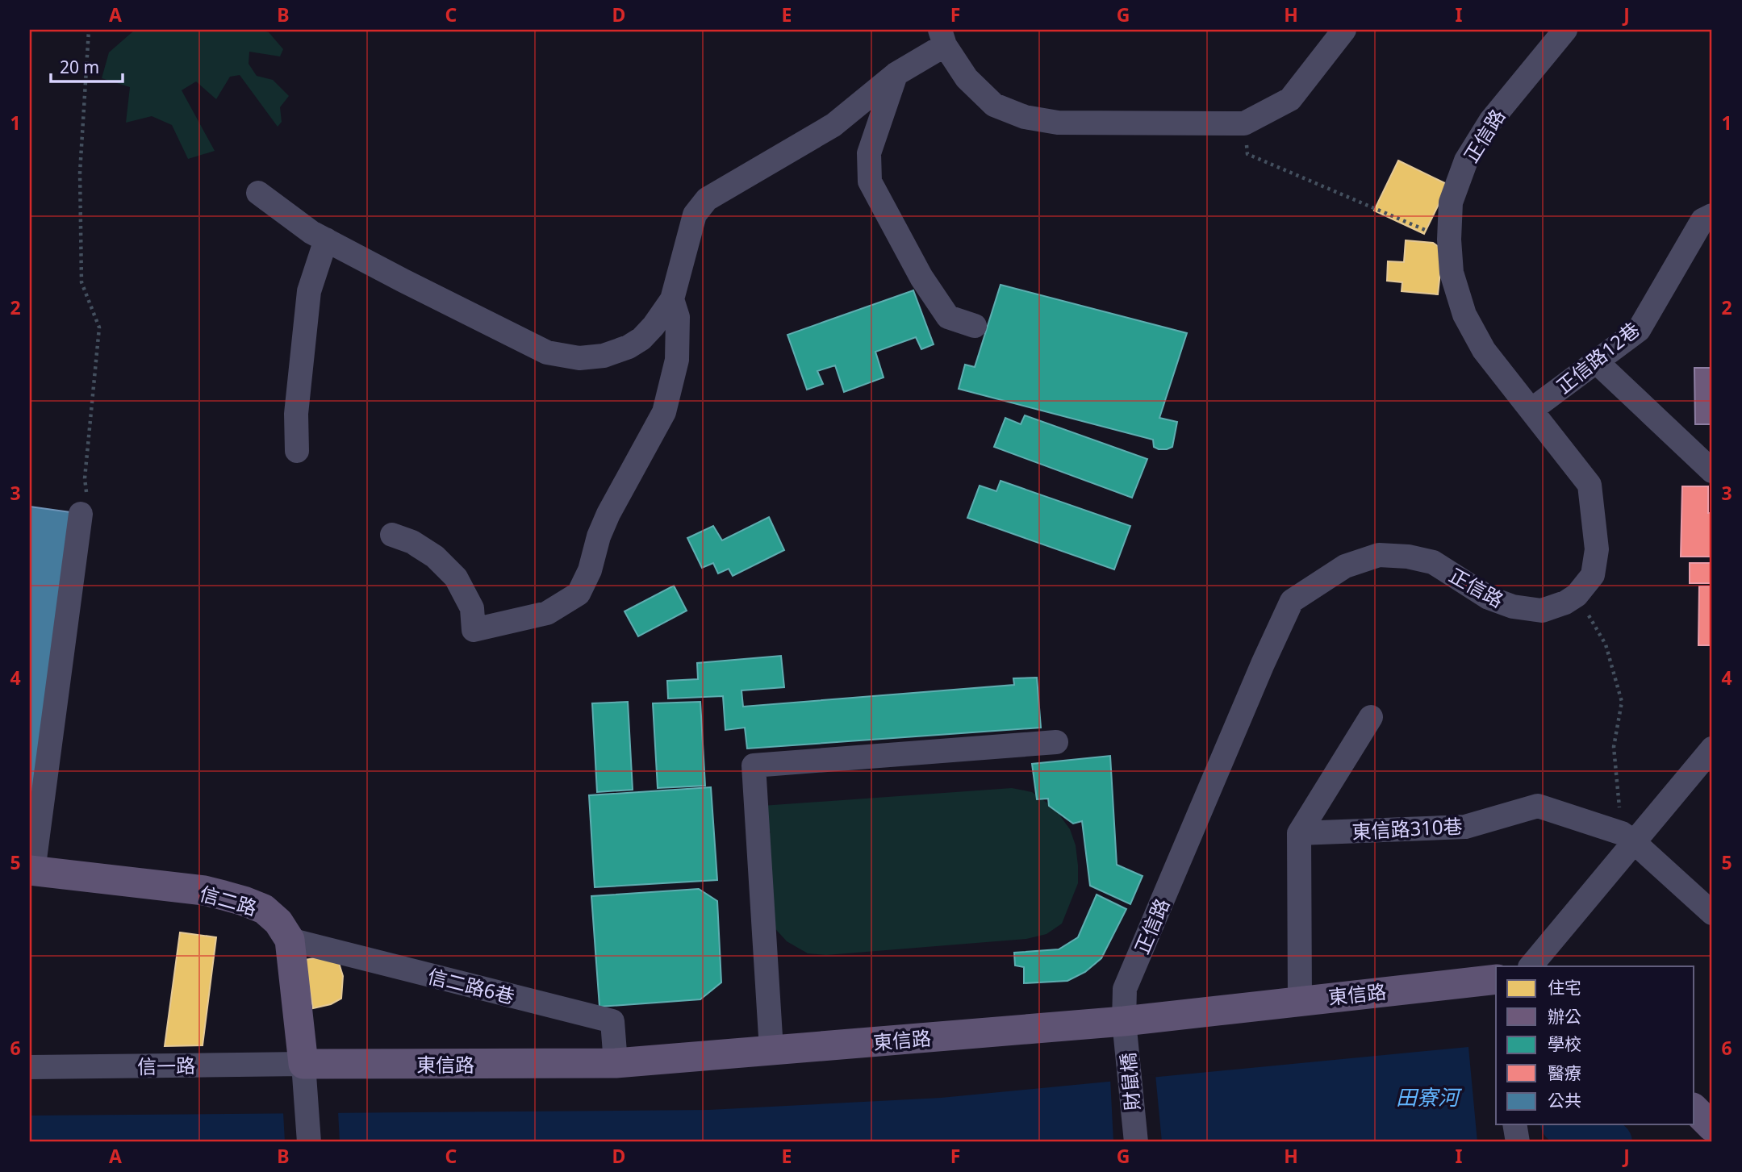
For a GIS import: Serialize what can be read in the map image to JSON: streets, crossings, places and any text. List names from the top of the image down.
{
  "streets": {
    "main road": ["信二路", "東信路"],
    "street": [
      "正信路",
      "正信路12巷",
      "東信路310巷",
      "信二路6巷",
      "信一路",
      "財鼠橋"
    ]
  },
  "crossings": [
    ["正信路", "正信路12巷"],
    ["正信路", "東信路"],
    ["正信路", "財鼠橋"],
    ["信二路", "信二路6巷"],
    ["信二路6巷", "東信路"],
    ["東信路", "信一路"],
    ["東信路", "財鼠橋"]
  ],
  "water": ["田寮河"],
  "legend": [
    "住宅",
    "辦公",
    "學校",
    "醫療",
    "公共"
  ],
  "scale_bar": "20 m",
  "grid": {
    "columns": [
      "A",
      "B",
      "C",
      "D",
      "E",
      "F",
      "G",
      "H",
      "I",
      "J"
    ],
    "rows": [
      "1",
      "2",
      "3",
      "4",
      "5",
      "6"
    ]
  }
}
